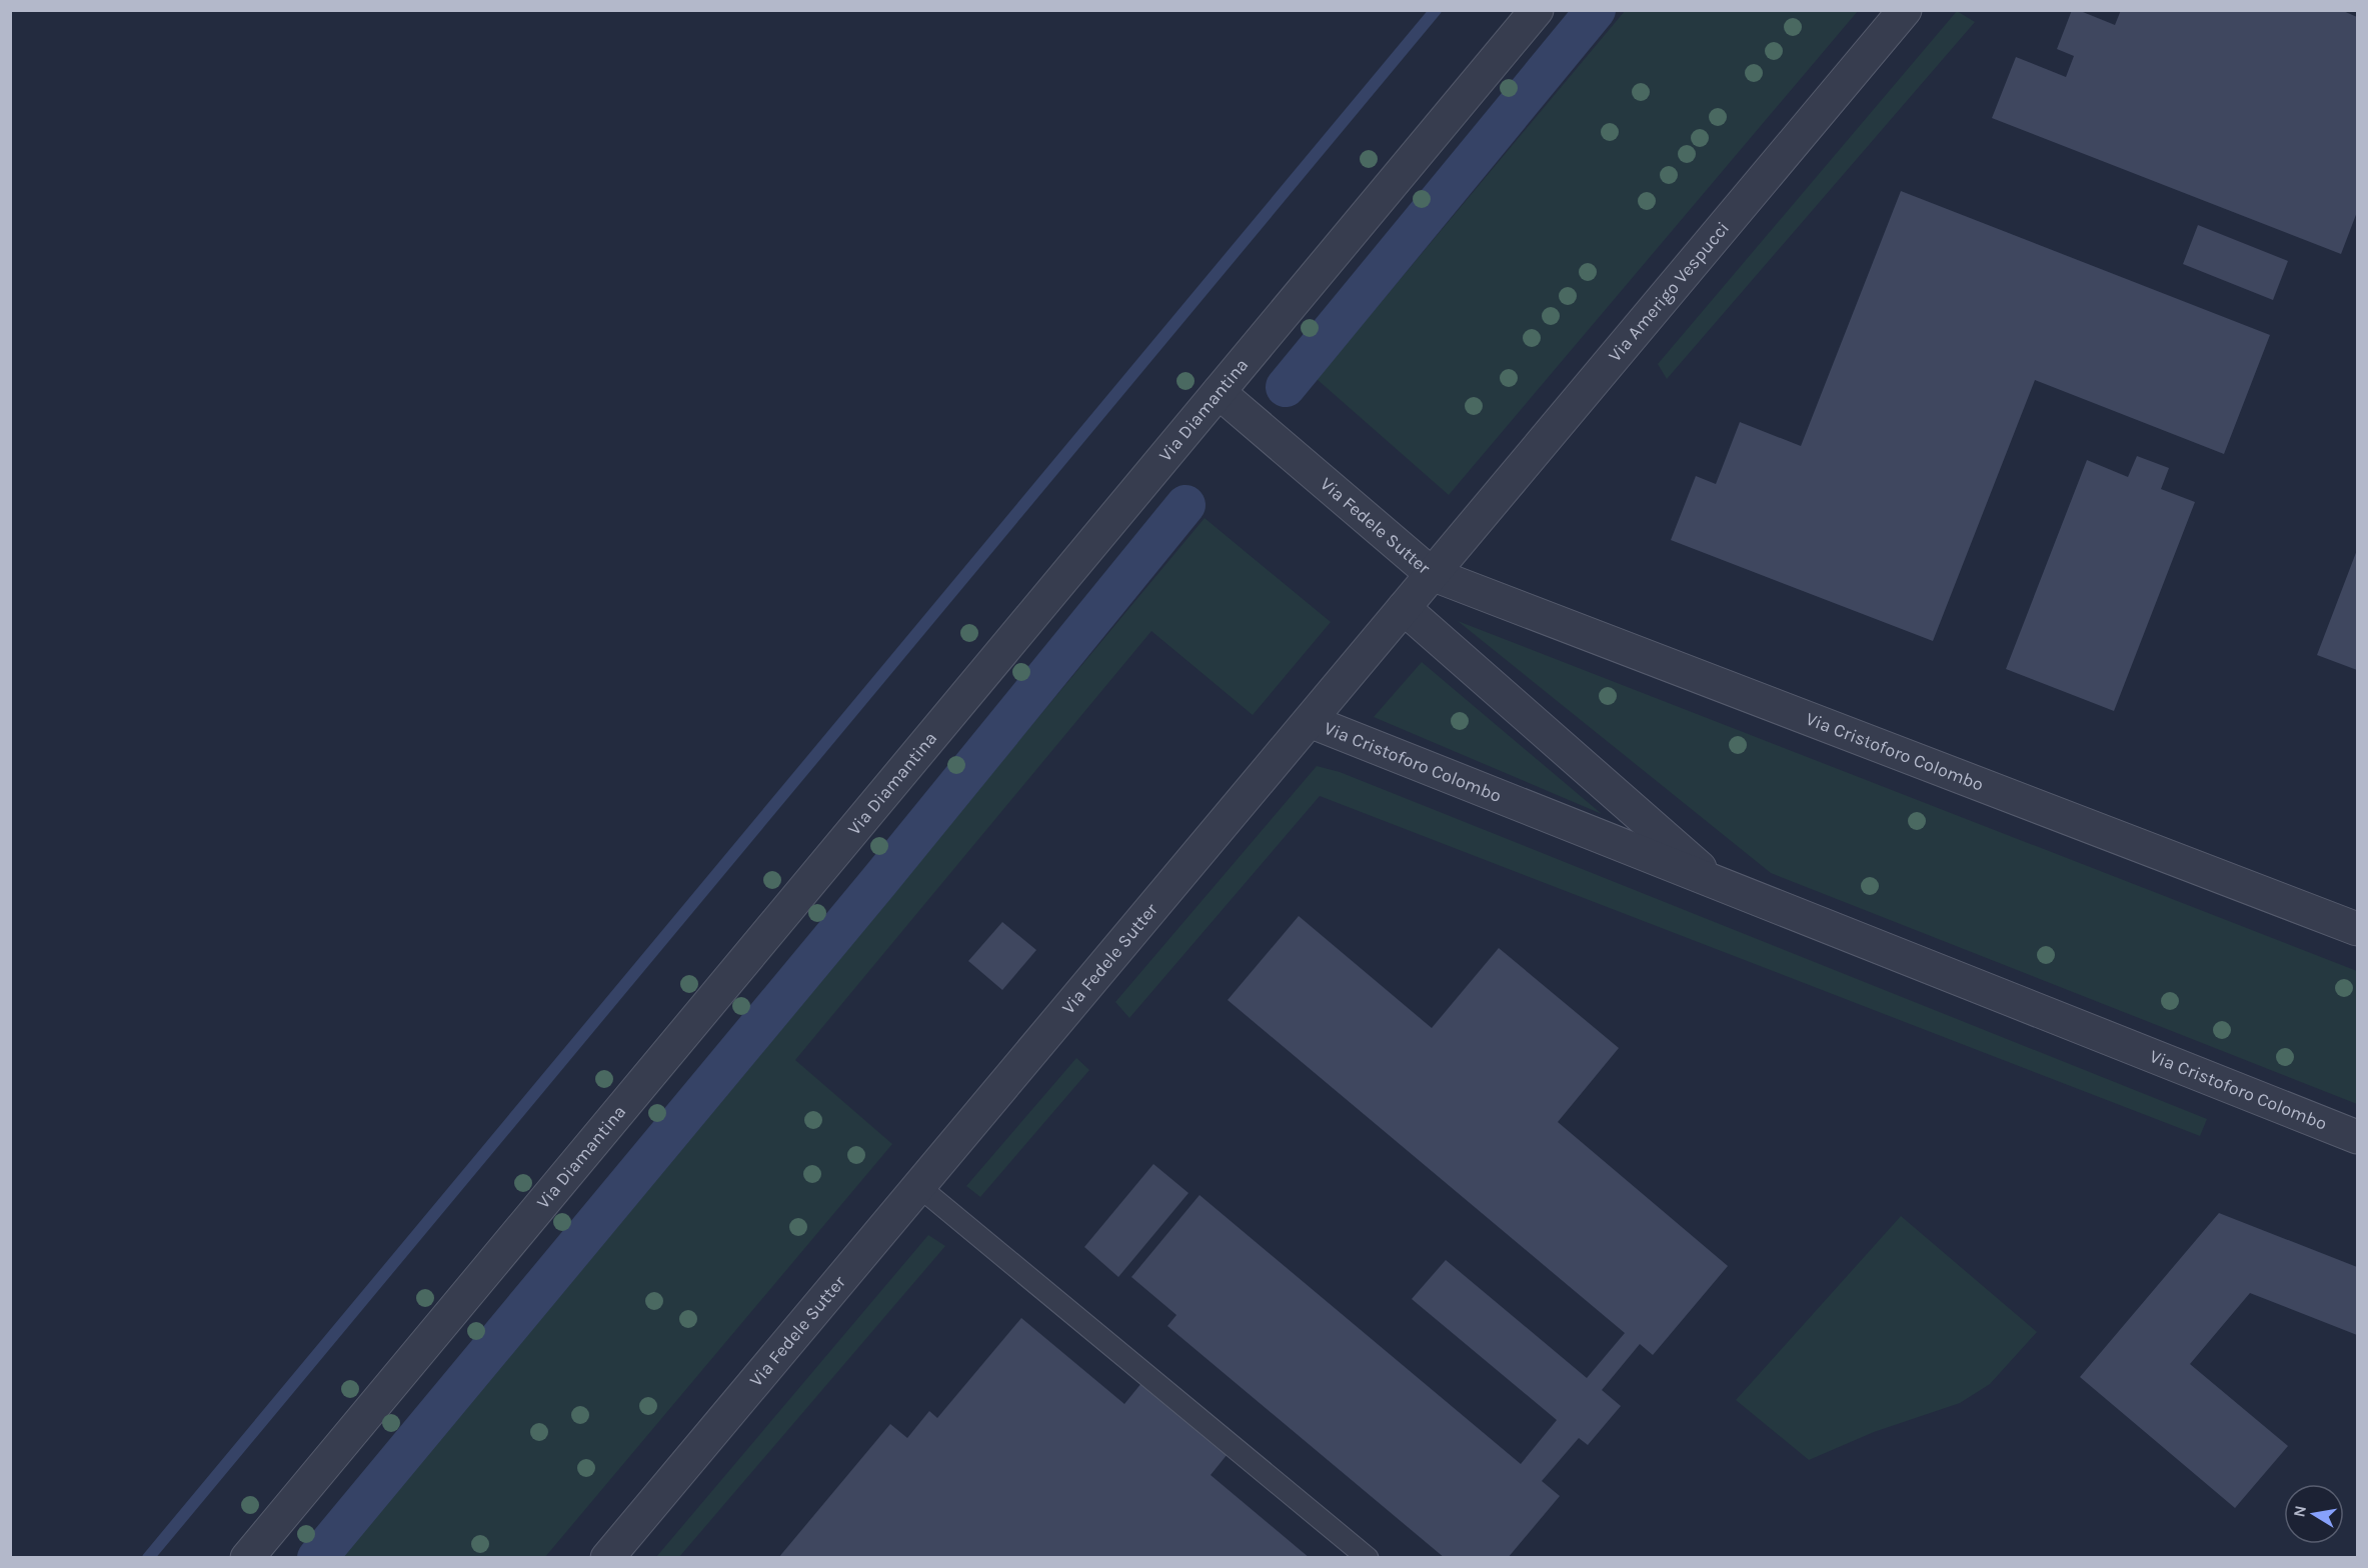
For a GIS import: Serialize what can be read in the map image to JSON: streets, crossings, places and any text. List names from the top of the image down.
{
  "streets": {
    "street": [
      "Via Amerigo Vespucci",
      "Via Diamantina",
      "Via Fedele Sutter",
      "Via Cristoforo Colombo"
    ]
  },
  "crossings": [
    ["Via Amerigo Vespucci", "Via Fedele Sutter"],
    ["Via Amerigo Vespucci", "Via Cristoforo Colombo"],
    ["Via Diamantina", "Via Fedele Sutter"],
    ["Via Fedele Sutter", "Via Cristoforo Colombo"]
  ],
  "north": "left"
}
